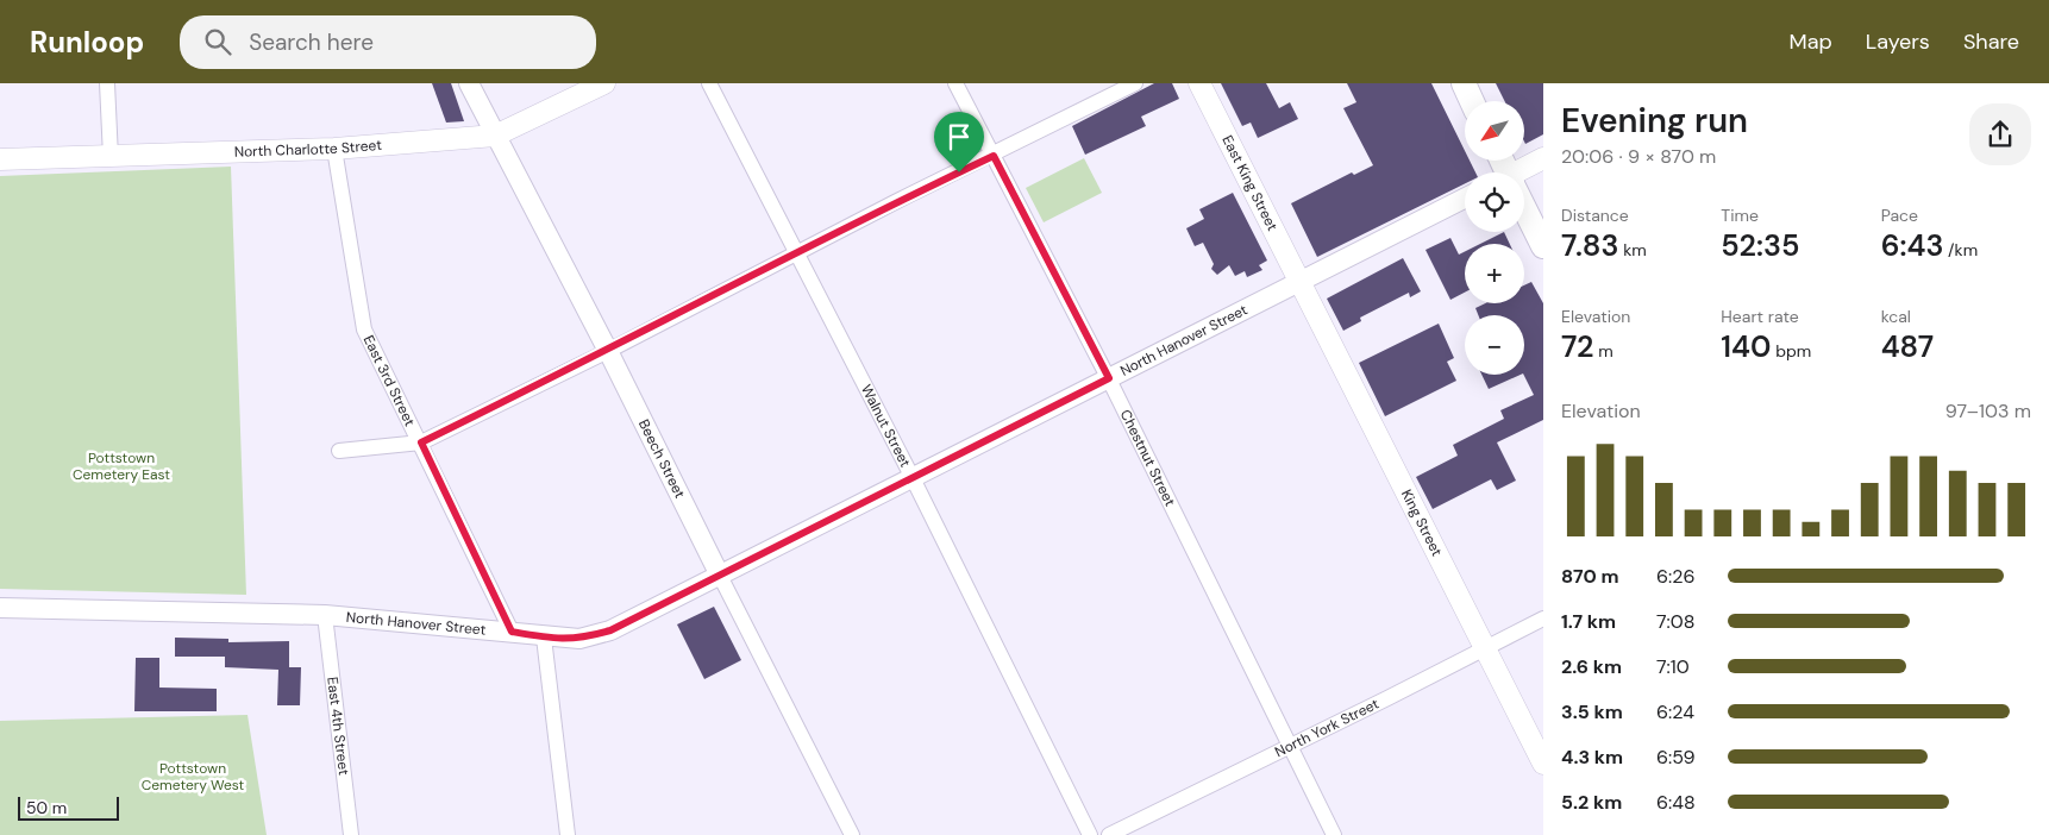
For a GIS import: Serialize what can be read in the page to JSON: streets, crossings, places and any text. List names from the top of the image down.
{
  "streets": {
    "main road": ["North Charlotte Street", "East King Street", "King Street"],
    "street": [
      "North Hanover Street",
      "East 3rd Street",
      "Walnut Street",
      "Beech Street",
      "Chestnut Street",
      "East 4th Street",
      "North York Street"
    ]
  },
  "crossings": [
    ["North Charlotte Street", "East 3rd Street"],
    ["North Charlotte Street", "Beech Street"],
    ["East King Street", "North Hanover Street"],
    ["East King Street", "King Street"],
    ["North Hanover Street", "East 3rd Street"],
    ["North Hanover Street", "Walnut Street"],
    ["North Hanover Street", "Beech Street"],
    ["North Hanover Street", "Chestnut Street"],
    ["North Hanover Street", "King Street"],
    ["North Hanover Street", "East 4th Street"],
    ["Chestnut Street", "North York Street"],
    ["King Street", "North York Street"]
  ],
  "parks": ["Pottstown Cemetery East", "Pottstown Cemetery West"],
  "scale_bar": "50 m",
  "north": "bottom left",
  "page": {
    "header": "Runloop",
    "search": "Search here",
    "nav": ["Map", "Layers", "Share"],
    "heading": ["Evening run", "20:06 · 9 × 870 m"],
    "map_buttons": ["+", "−"],
    "stats": [
      ["Distance", "7.83 km"],
      ["Time", "52:35"],
      ["Pace", "6:43 /km"],
      ["Elevation", "72 m"],
      ["Heart rate", "140 bpm"],
      ["kcal", "487"]
    ],
    "chart": ["Elevation", "97–103 m"],
    "list": [
      {
        "name": "870 m",
        "note": "6:26"
      },
      {
        "name": "1.7 km",
        "note": "7:08"
      },
      {
        "name": "2.6 km",
        "note": "7:10"
      },
      {
        "name": "3.5 km",
        "note": "6:24"
      },
      {
        "name": "4.3 km",
        "note": "6:59"
      },
      {
        "name": "5.2 km",
        "note": "6:48"
      }
    ],
    "scale": "50 m"
  }
}
